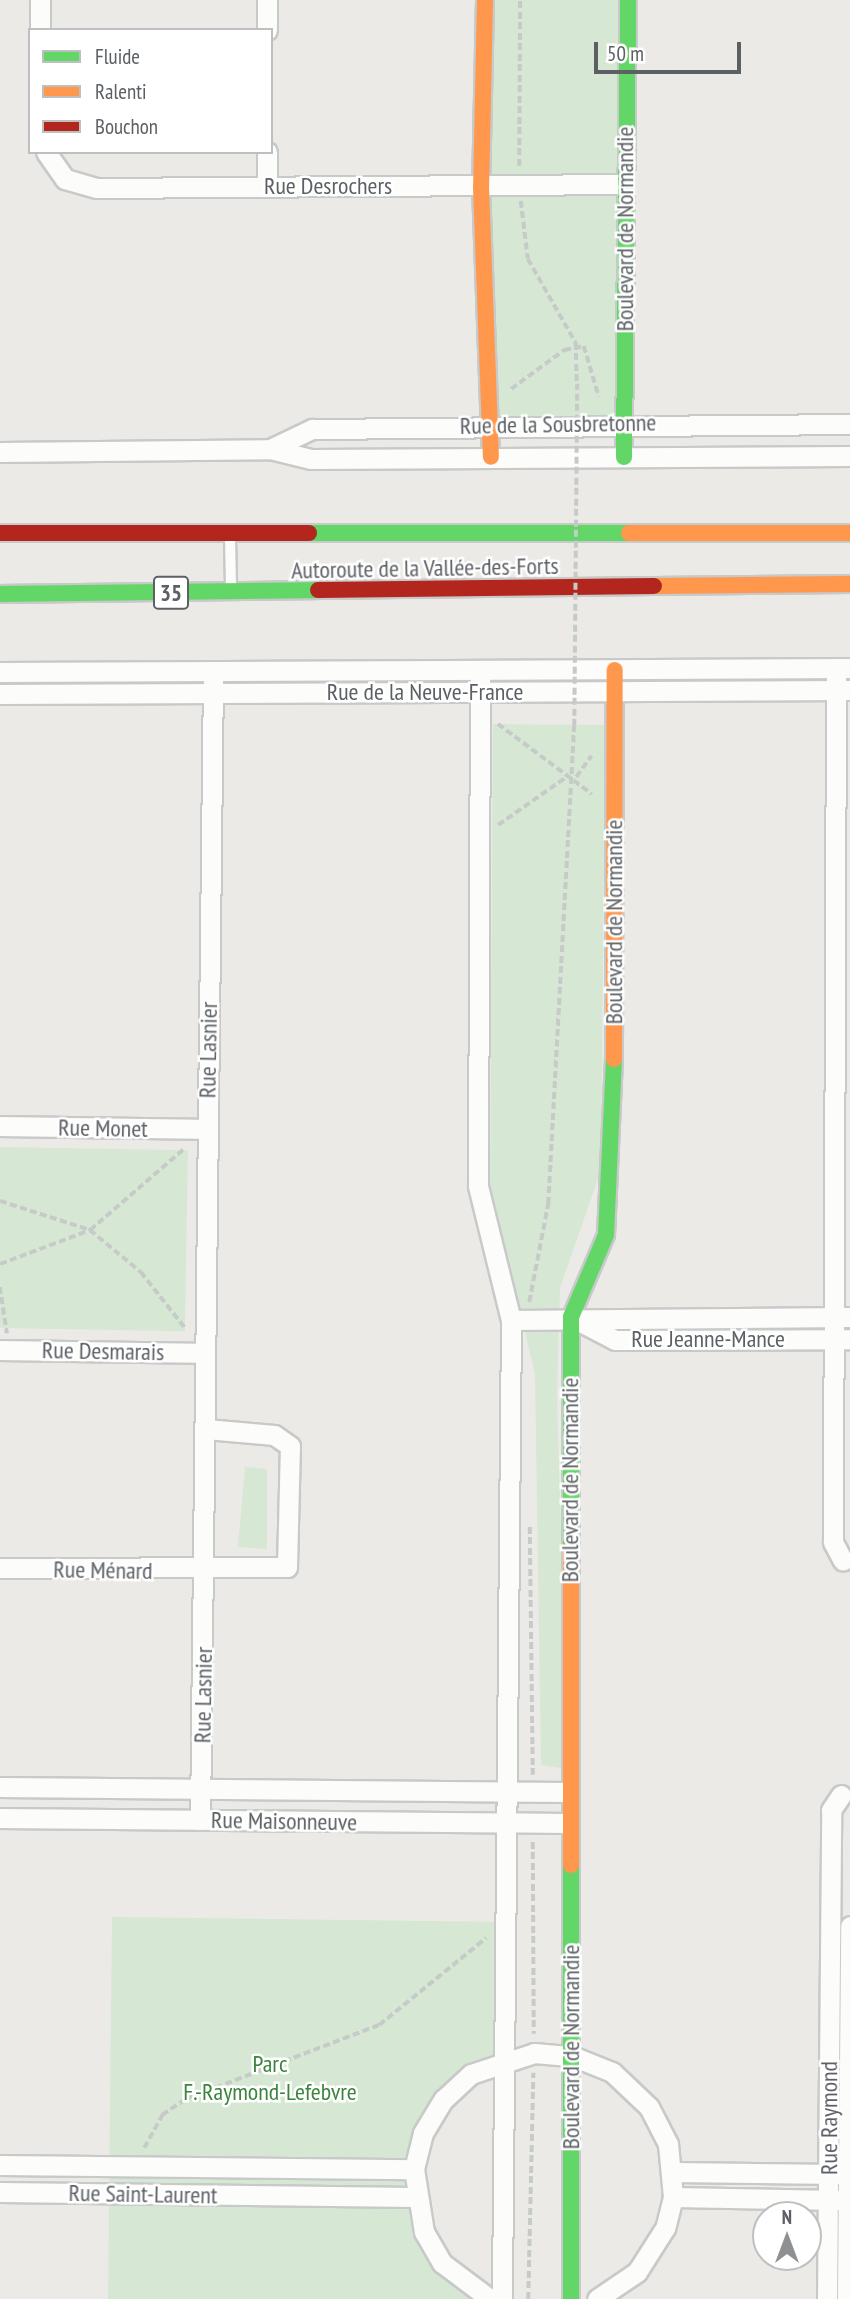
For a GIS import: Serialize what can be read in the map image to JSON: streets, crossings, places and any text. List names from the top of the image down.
{
  "streets": {
    "main road": ["Boulevard de Normandie", "Autoroute de la Vallée-des-Forts", "35"],
    "street": [
      "Rue Desrochers",
      "Rue de la Sousbretonne",
      "Rue de la Neuve-France",
      "Rue Lasnier",
      "Rue Monet",
      "Rue Jeanne-Mance",
      "Rue Desmarais",
      "Rue Ménard",
      "Rue Maisonneuve",
      "Rue Raymond",
      "Rue Saint-Laurent"
    ]
  },
  "crossings": [
    ["Rue Desrochers", "Boulevard de Normandie"],
    ["Boulevard de Normandie", "Rue de la Sousbretonne"],
    ["Boulevard de Normandie", "Rue de la Neuve-France"],
    ["Boulevard de Normandie", "Rue Jeanne-Mance"],
    ["Boulevard de Normandie", "Rue Maisonneuve"],
    ["Rue de la Neuve-France", "Rue Lasnier"],
    ["Rue Lasnier", "Rue Monet"],
    ["Rue Lasnier", "Rue Desmarais"],
    ["Rue Lasnier", "Rue Ménard"],
    ["Rue Lasnier", "Rue Maisonneuve"]
  ],
  "parks": ["Parc F.-Raymond-Lefebvre"],
  "legend": ["Fluide", "Ralenti", "Bouchon"],
  "scale_bar": "50 m",
  "north": "top"
}
